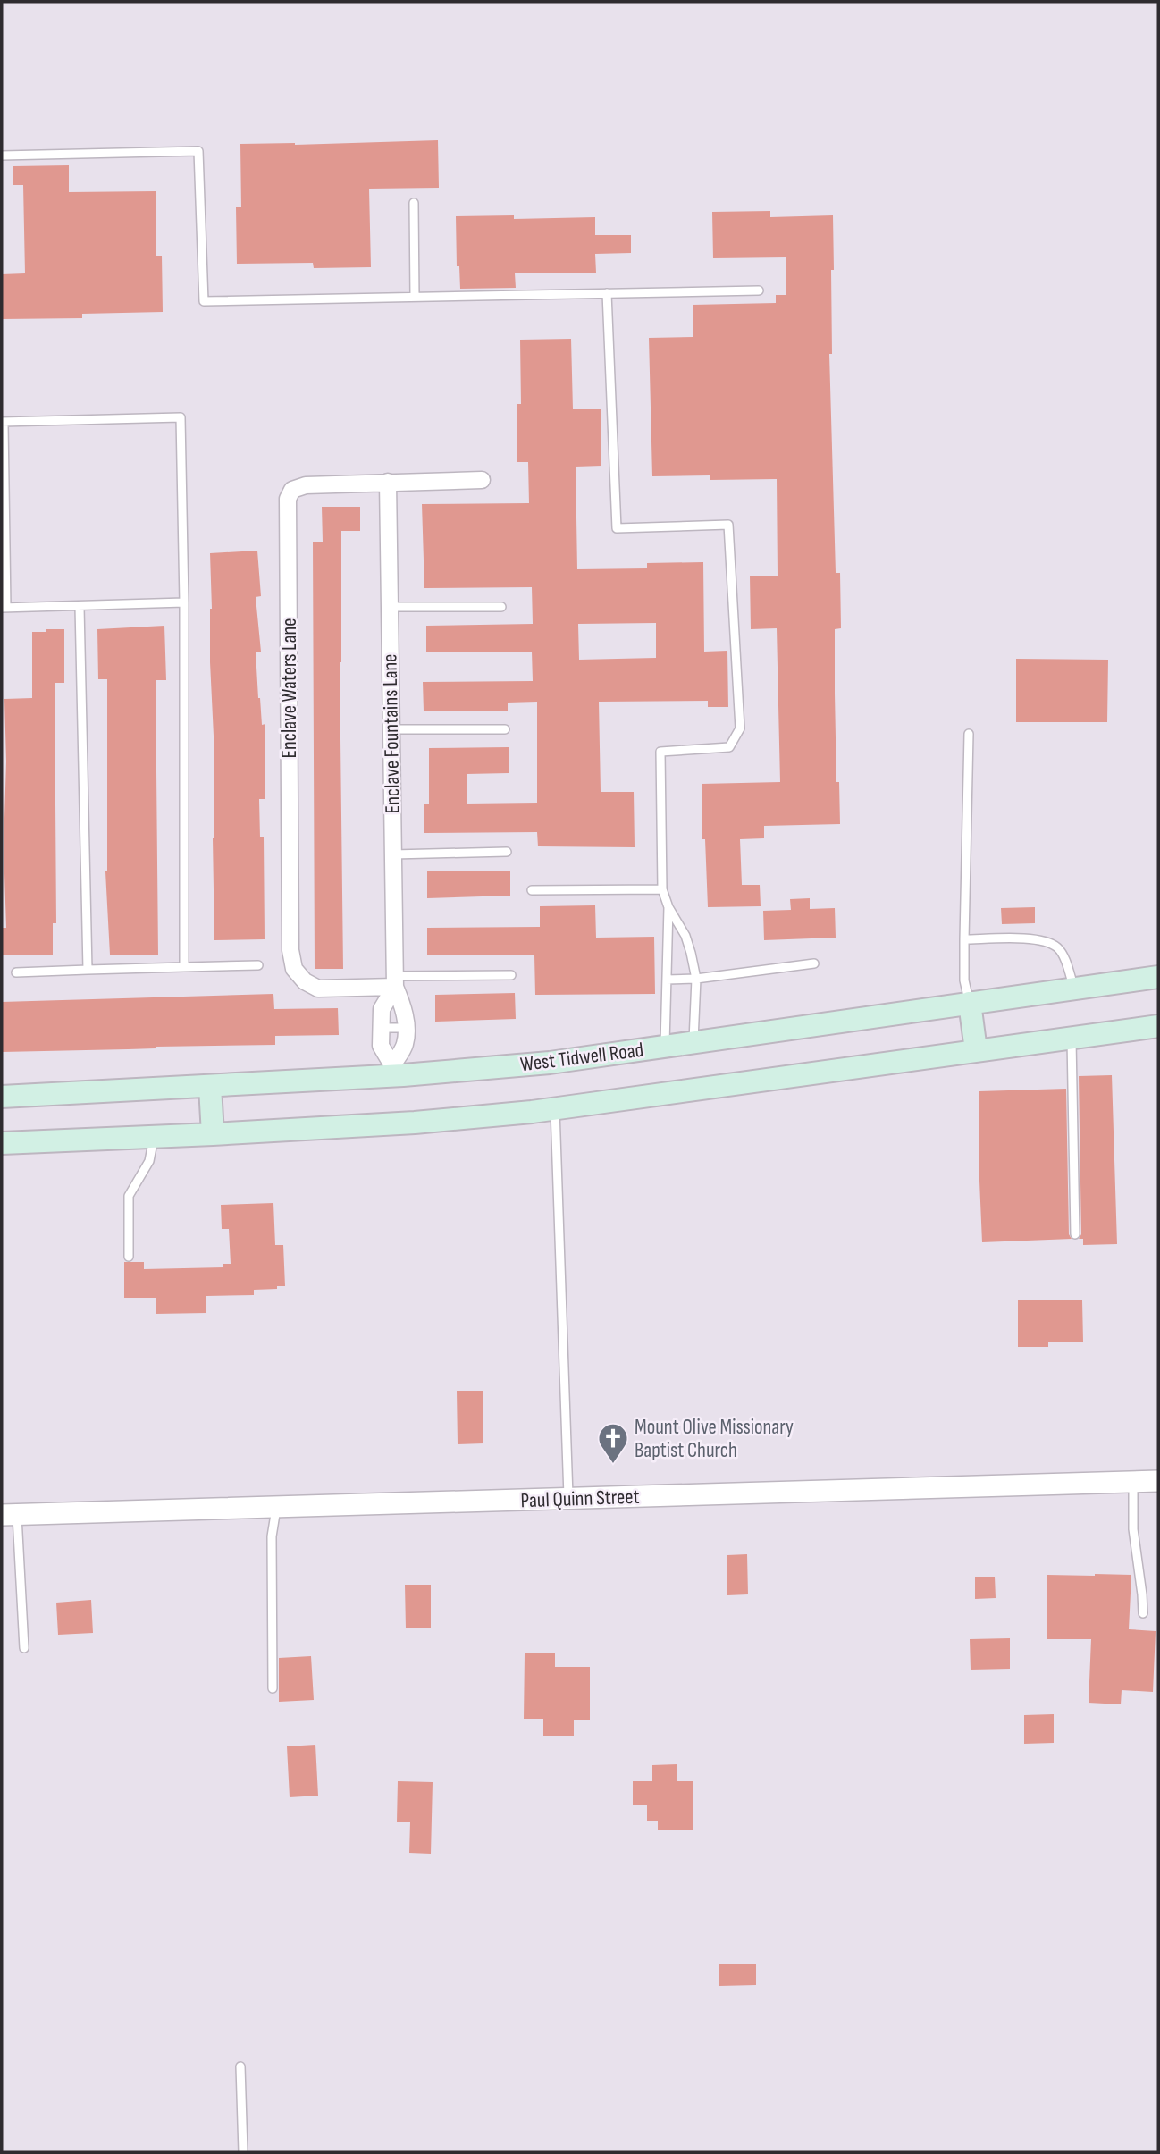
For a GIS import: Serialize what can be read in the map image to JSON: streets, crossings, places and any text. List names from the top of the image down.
{
  "streets": {
    "main road": ["West Tidwell Road"],
    "street": ["Enclave Waters Lane", "Enclave Fountains Lane", "Paul Quinn Street"]
  },
  "crossings": [
    ["Enclave Waters Lane", "Enclave Fountains Lane"],
    ["Enclave Fountains Lane", "West Tidwell Road"]
  ],
  "places": {
    "church": ["Mount Olive Missionary Baptist Church"]
  }
}
